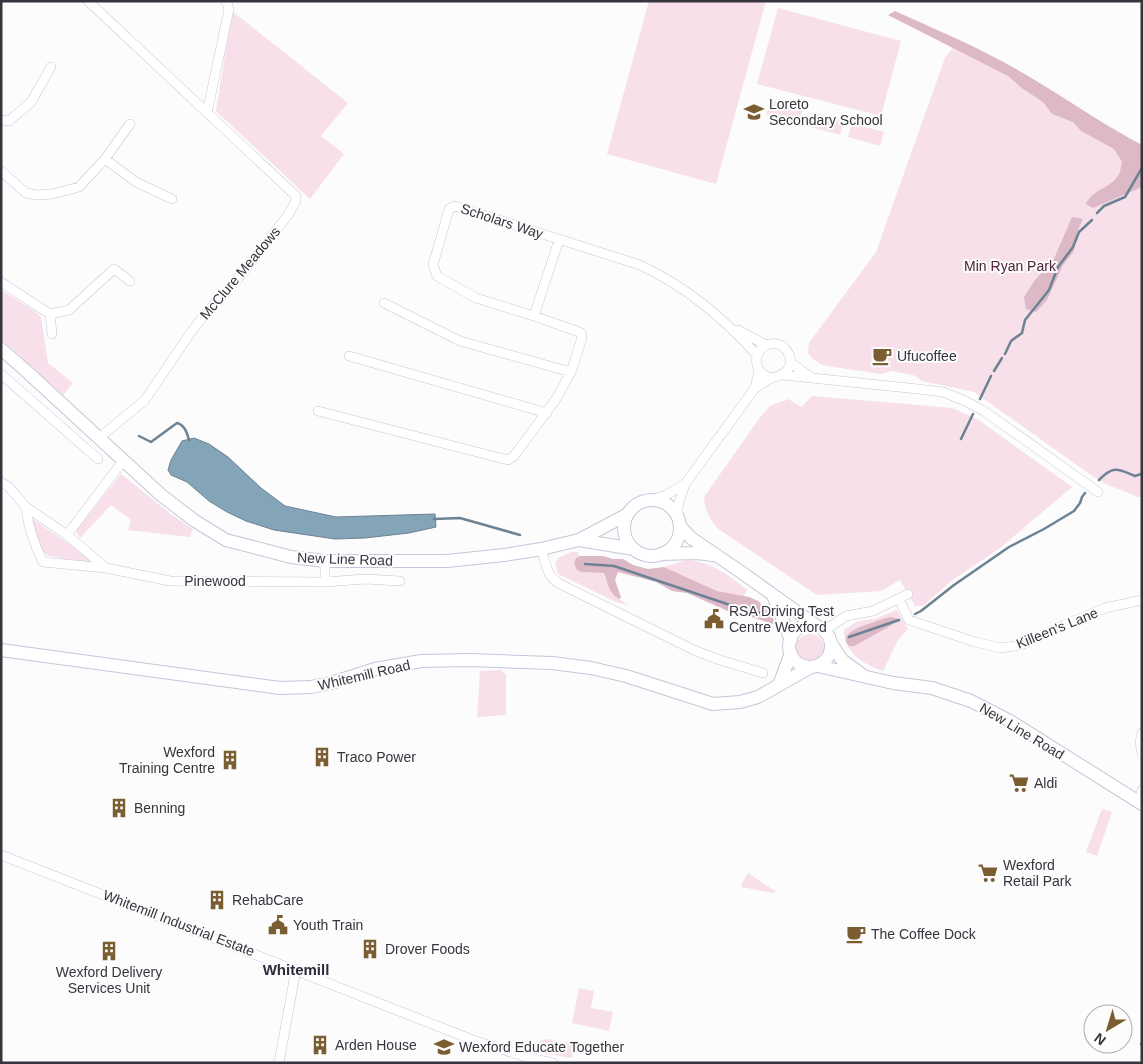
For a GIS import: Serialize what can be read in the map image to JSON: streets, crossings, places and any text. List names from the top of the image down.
{
  "streets": {
    "main road": ["New Line Road", "Whitemill Road"],
    "street": [
      "Scholars Way",
      "McClure Meadows",
      "Pinewood",
      "Killeen's Lane",
      "Whitemill Industrial Estate"
    ]
  },
  "crossings": [
    ["McClure Meadows", "New Line Road"],
    ["New Line Road", "Killeen's Lane"],
    ["New Line Road", "Whitemill Road"],
    ["Killeen's Lane", "Whitemill Road"]
  ],
  "districts": ["Whitemill"],
  "parks": ["Min Ryan Park"],
  "places": {
    "school or university": ["Loreto Secondary School", "Wexford Educate Together"],
    "cafe": ["Ufucoffee", "The Coffee Dock"],
    "public building": ["RSA Driving Test Centre Wexford", "Youth Train"],
    "building": [
      "Traco Power",
      "Wexford Training Centre",
      "Benning",
      "RehabCare",
      "Drover Foods",
      "Wexford Delivery Services Unit",
      "Arden House"
    ],
    "supermarket": ["Aldi", "Wexford Retail Park"]
  },
  "north": "bottom left"
}
